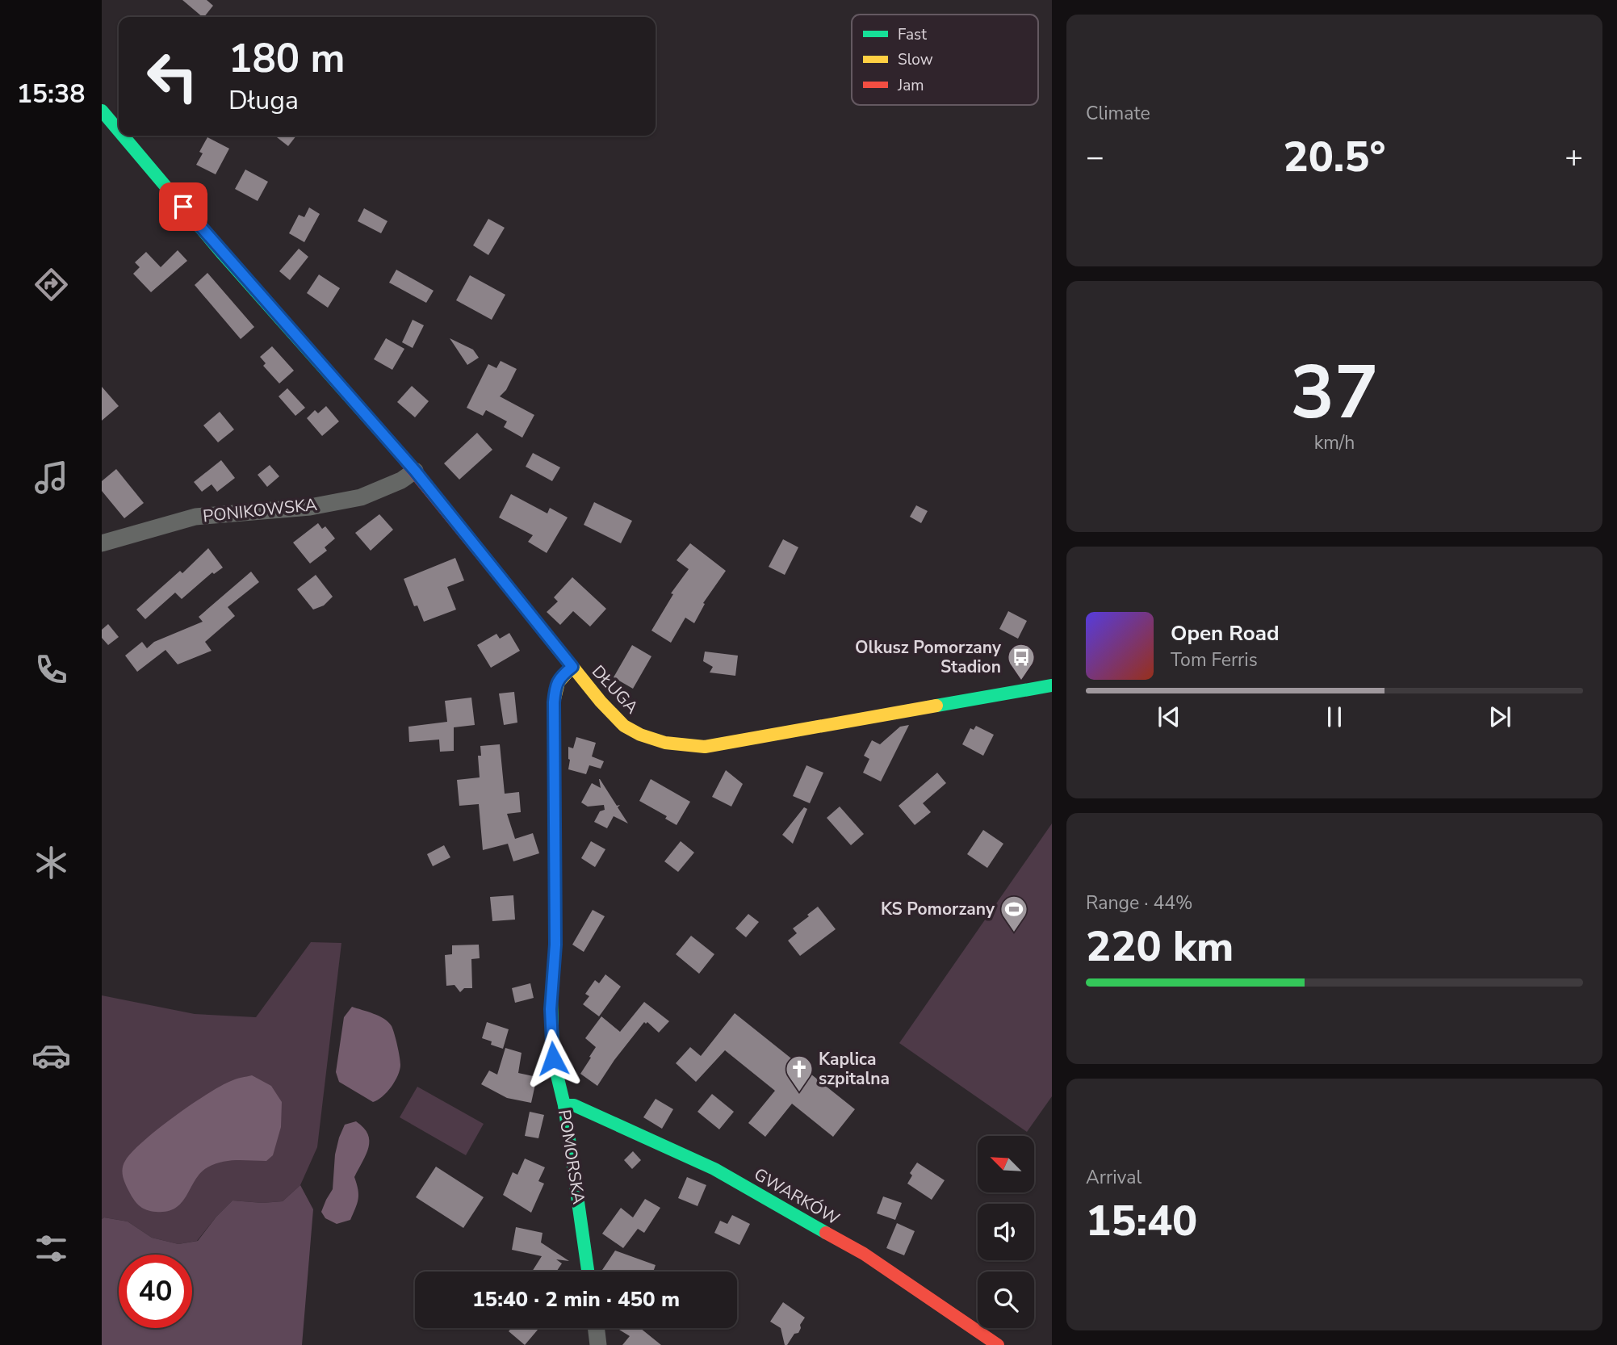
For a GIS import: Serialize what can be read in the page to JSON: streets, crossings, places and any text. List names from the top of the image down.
{
  "streets": {
    "street": [
      "PONIKOWSKA",
      "DŁUGA",
      "POMORSKA",
      "GWARKÓW"
    ]
  },
  "crossings": [
    ["PONIKOWSKA", "DŁUGA"],
    ["DŁUGA", "POMORSKA"],
    ["POMORSKA", "GWARKÓW"]
  ],
  "places": {
    "bus stop": ["Olkusz Pomorzany Stadion"],
    "sports": ["KS Pomorzany"],
    "church": ["Kaplica szpitalna"]
  },
  "legend": ["Fast", "Slow", "Jam"],
  "north": "top left",
  "page": {
    "tabs": "15:38",
    "tile": [
      "Climate",
      ["37", "km/h"],
      ["Range · 44%", "220 km"],
      ["Arrival", "15:40"]
    ],
    "turn": ["180 m", "Długa"],
    "heat": ["−", "20.5°", "+"],
    "song": ["Open Road", "Tom Ferris"],
    "limit": "40",
    "trip": "15:40 · 2 min · 450 m"
  }
}
